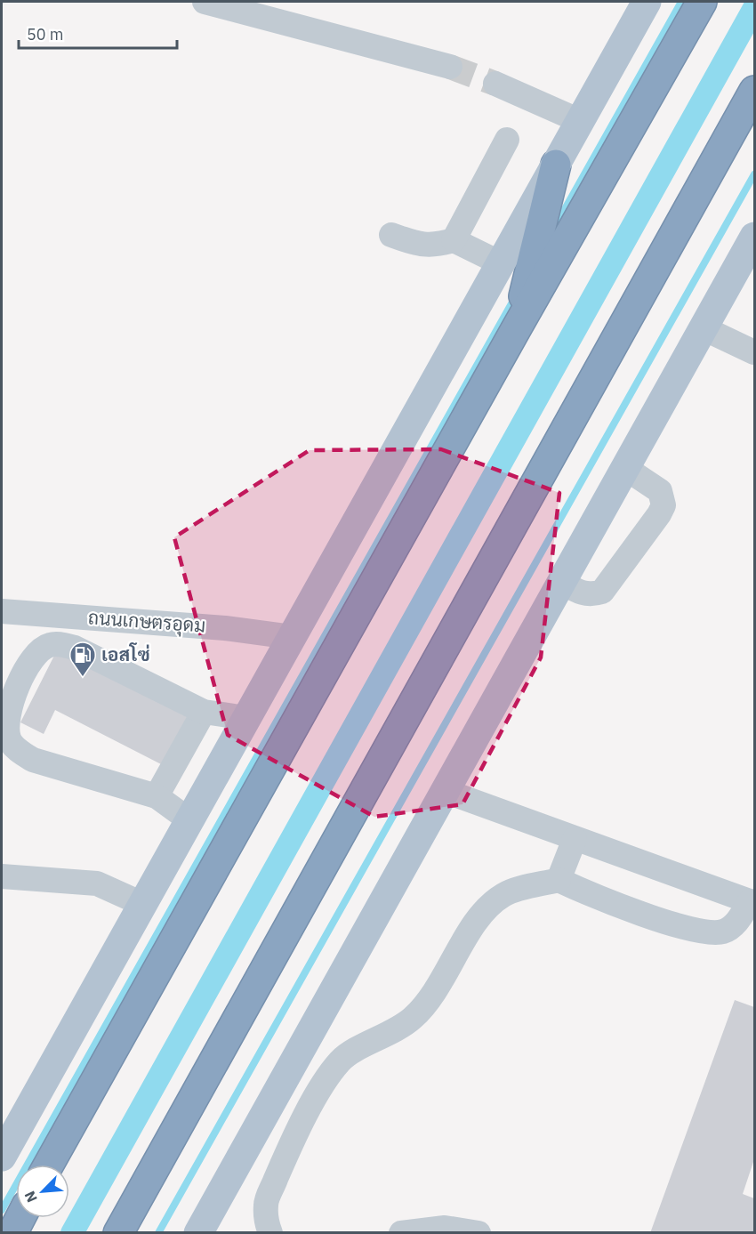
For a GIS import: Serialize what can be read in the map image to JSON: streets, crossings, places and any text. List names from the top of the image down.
{
  "streets": {
    "street": ["ถนนเกษตรอุดม"]
  },
  "places": {
    "fuel station": ["เอสโซ่"]
  },
  "scale_bar": "50 m",
  "north": "bottom left"
}
